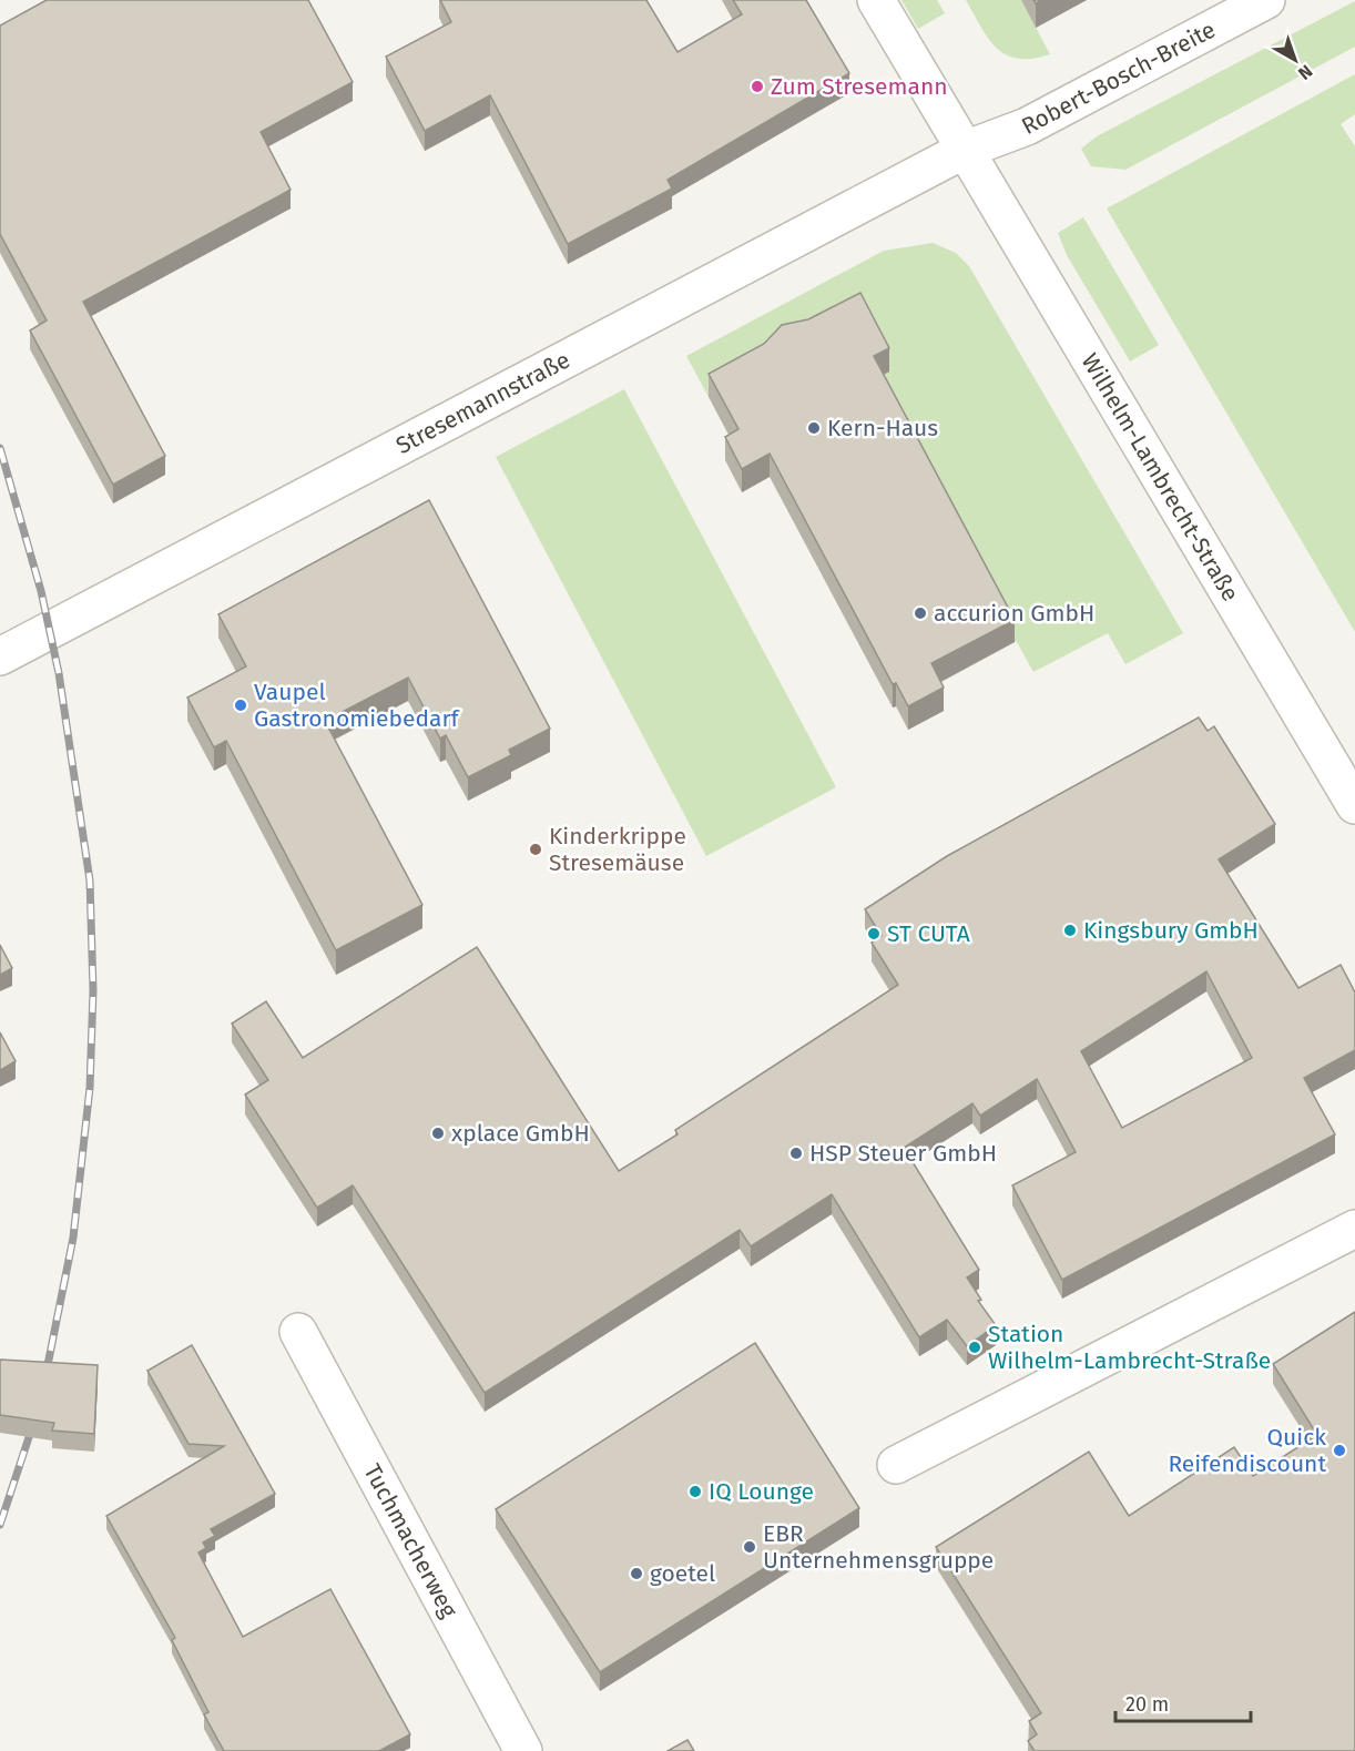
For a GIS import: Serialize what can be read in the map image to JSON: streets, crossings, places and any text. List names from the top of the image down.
{
  "streets": {
    "street": [
      "Robert-Bosch-Breite",
      "Stresemannstraße",
      "Wilhelm-Lambrecht-Straße",
      "Tuchmacherweg"
    ]
  },
  "crossings": [
    ["Robert-Bosch-Breite", "Stresemannstraße"],
    ["Robert-Bosch-Breite", "Wilhelm-Lambrecht-Straße"],
    ["Stresemannstraße", "Wilhelm-Lambrecht-Straße"]
  ],
  "places": [
    "Zum Stresemann",
    "Kern-Haus",
    "accurion GmbH",
    "Vaupel Gastronomiebedarf",
    "Kinderkrippe Stresemäuse",
    "Kingsbury GmbH",
    "ST CUTA",
    "xplace GmbH",
    "HSP Steuer GmbH",
    "Station Wilhelm-Lambrecht-Straße",
    "Quick Reifendiscount",
    "IQ Lounge",
    "EBR Unternehmensgruppe",
    "goetel"
  ],
  "scale_bar": "20 m",
  "north": "bottom right"
}
